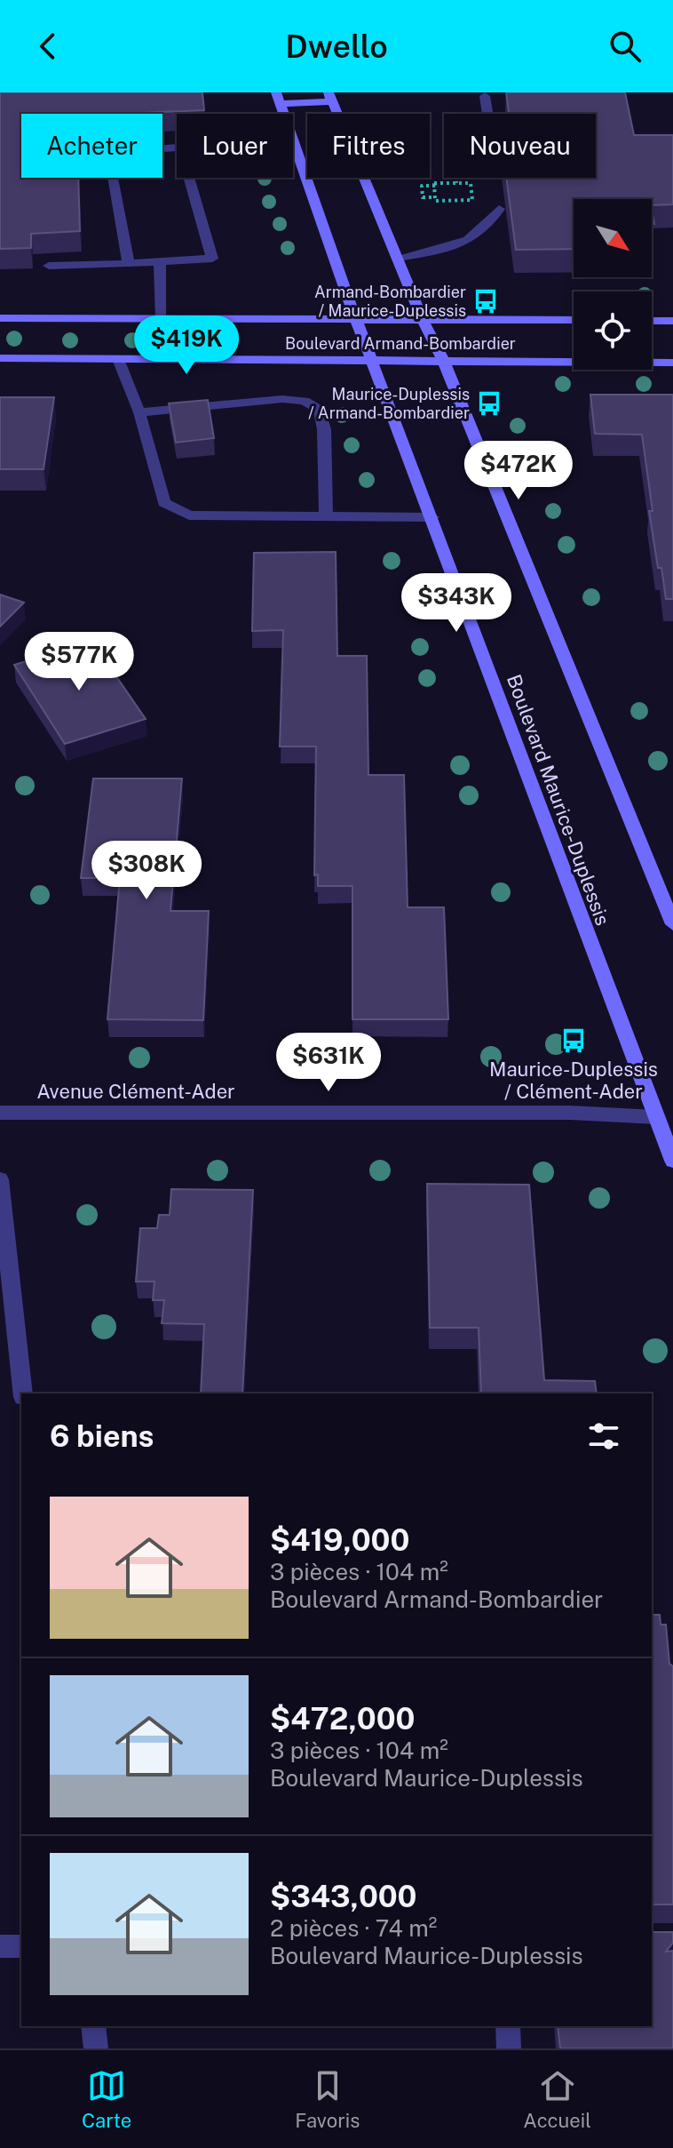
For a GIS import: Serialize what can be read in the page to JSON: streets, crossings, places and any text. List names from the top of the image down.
{
  "streets": {
    "street": ["Boulevard Armand-Bombardier", "Boulevard Maurice-Duplessis", "Avenue Clément-Ader"]
  },
  "crossings": [
    ["Boulevard Armand-Bombardier", "Boulevard Maurice-Duplessis"],
    ["Boulevard Maurice-Duplessis", "Avenue Clément-Ader"]
  ],
  "places": {
    "bus stop": ["Armand-Bombardier / Maurice-Duplessis", "Maurice-Duplessis / Armand-Bombardier", "Maurice-Duplessis / Clément-Ader"]
  },
  "north": "bottom right",
  "page": {
    "header": "Dwello",
    "chip": [
      "Acheter",
      "Louer",
      "Filtres",
      "Nouveau"
    ],
    "price": [
      "$419K",
      "$472K",
      "$343K",
      "$577K",
      "$308K",
      "$631K"
    ],
    "heading": "6 biens",
    "list": [
      {
        "name": "$419,000",
        "note": "3 pièces · 104 m² · Boulevard Armand-Bombardier"
      },
      {
        "name": "$472,000",
        "note": "3 pièces · 104 m² · Boulevard Maurice-Duplessis"
      },
      {
        "name": "$343,000",
        "note": "2 pièces · 74 m² · Boulevard Maurice-Duplessis"
      }
    ],
    "tabs": ["Carte", "Favoris", "Accueil"]
  }
}
